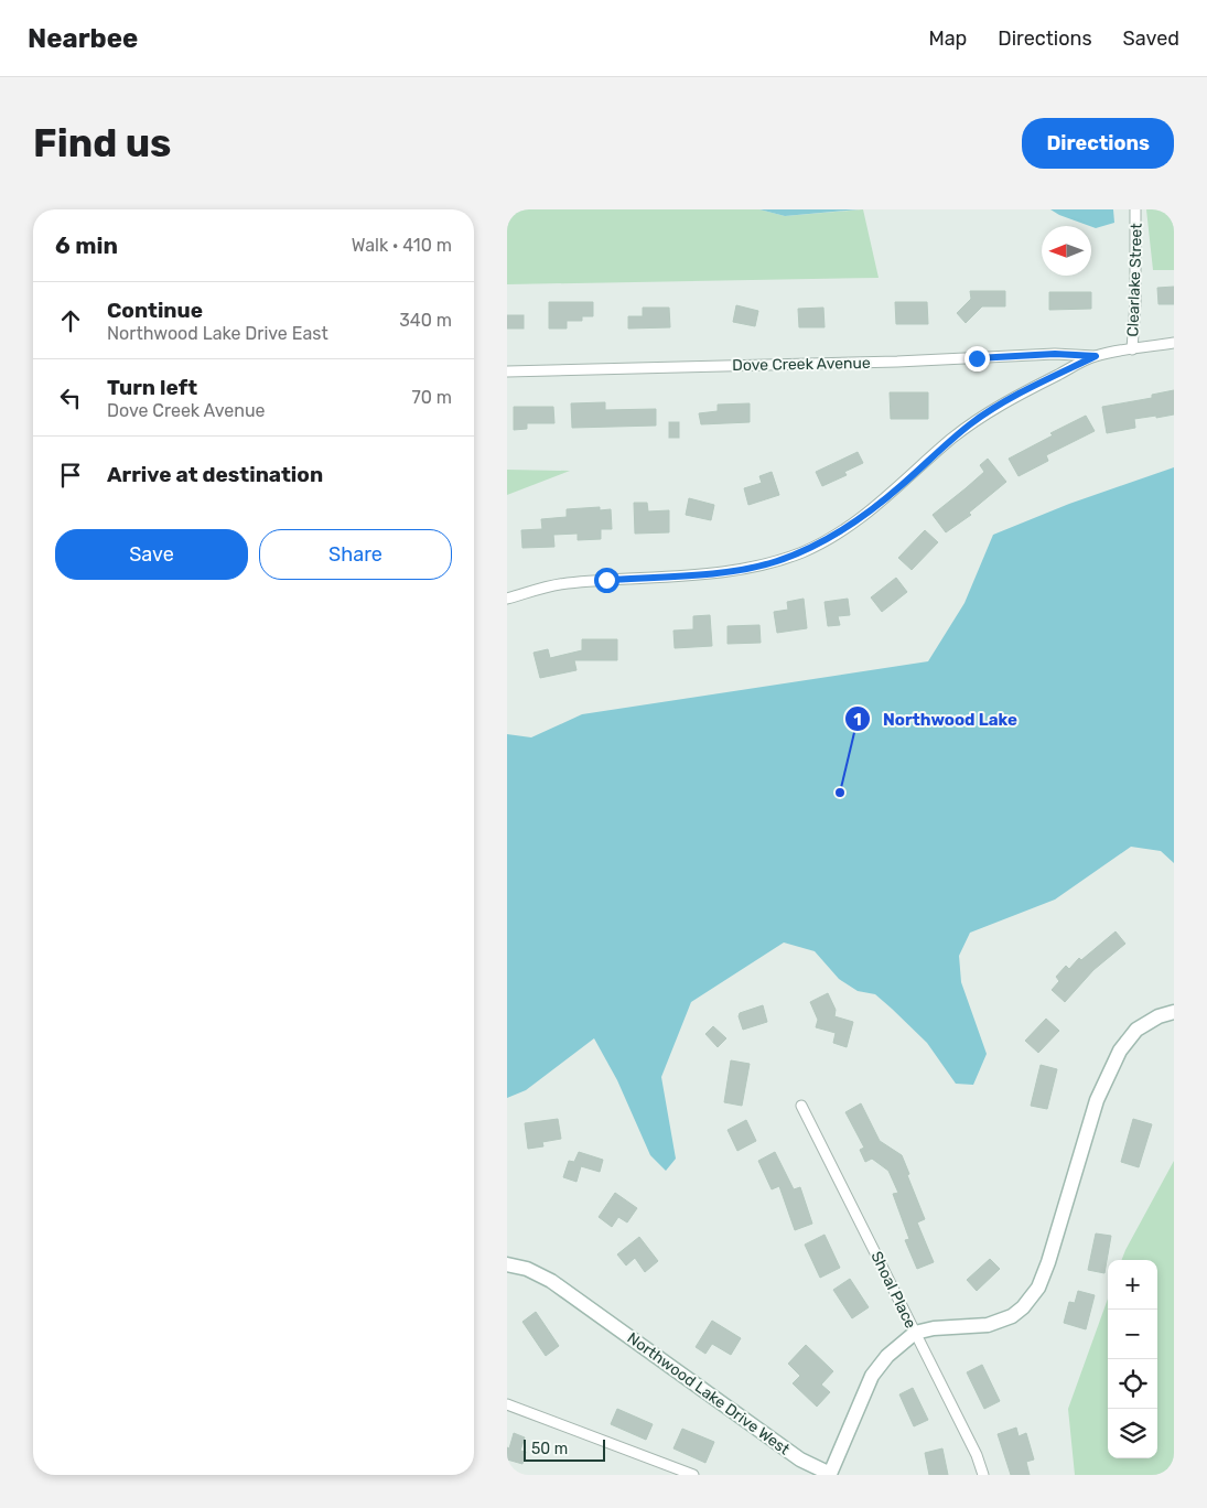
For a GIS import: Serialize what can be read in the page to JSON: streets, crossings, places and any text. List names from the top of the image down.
{
  "streets": {
    "street": [
      "Clearlake Street",
      "Dove Creek Avenue",
      "Shoal Place",
      "Northwood Lake Drive West"
    ]
  },
  "crossings": [
    ["Shoal Place", "Northwood Lake Drive West"]
  ],
  "places": ["Northwood Lake"],
  "scale_bar": "50 m",
  "north": "left",
  "page": {
    "header": "Nearbee",
    "nav": ["Map", "Directions", "Saved"],
    "buttons": [
      "Directions",
      ["Save", "Share"]
    ],
    "title": "Find us",
    "heading": ["6 min", "Walk · 410 m"],
    "list": [
      ["Continue", "Northwood Lake Drive East", "340 m"],
      ["Turn left", "Dove Creek Avenue", "70 m"],
      "Arrive at destination"
    ],
    "map_buttons": ["+", "−"],
    "scale": "50 m"
  }
}
